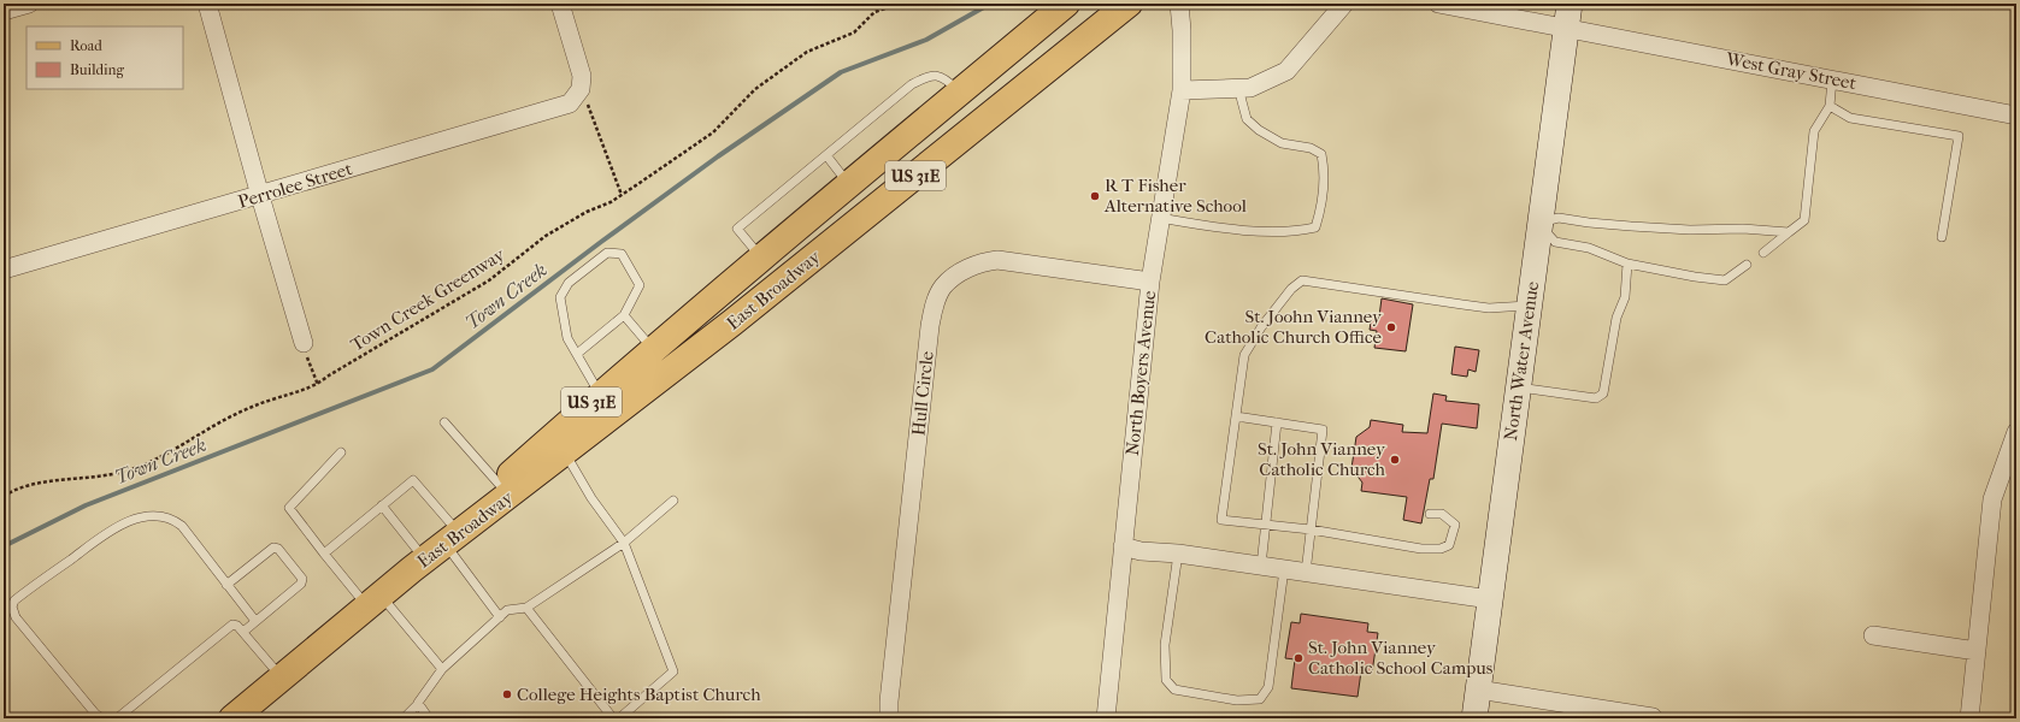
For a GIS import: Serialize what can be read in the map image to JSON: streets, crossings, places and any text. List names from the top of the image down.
{
  "streets": {
    "main road": ["US 31E", "East Broadway", "North Water Avenue"],
    "street": [
      "West Gray Street",
      "Perrolee Street",
      "North Boyers Avenue",
      "Hull Circle"
    ],
    "path": ["Town Creek Greenway"]
  },
  "crossings": [
    ["West Gray Street", "North Water Avenue"],
    ["North Boyers Avenue", "Hull Circle"]
  ],
  "water": ["Town Creek"],
  "places": [
    "R T Fisher Alternative School",
    "St. Joohn Vianney Catholic Church Office",
    "St. John Vianney Catholic Church",
    "St. John Vianney Catholic School Campus",
    "College Heights Baptist Church"
  ],
  "legend": ["Road", "Building"]
}
